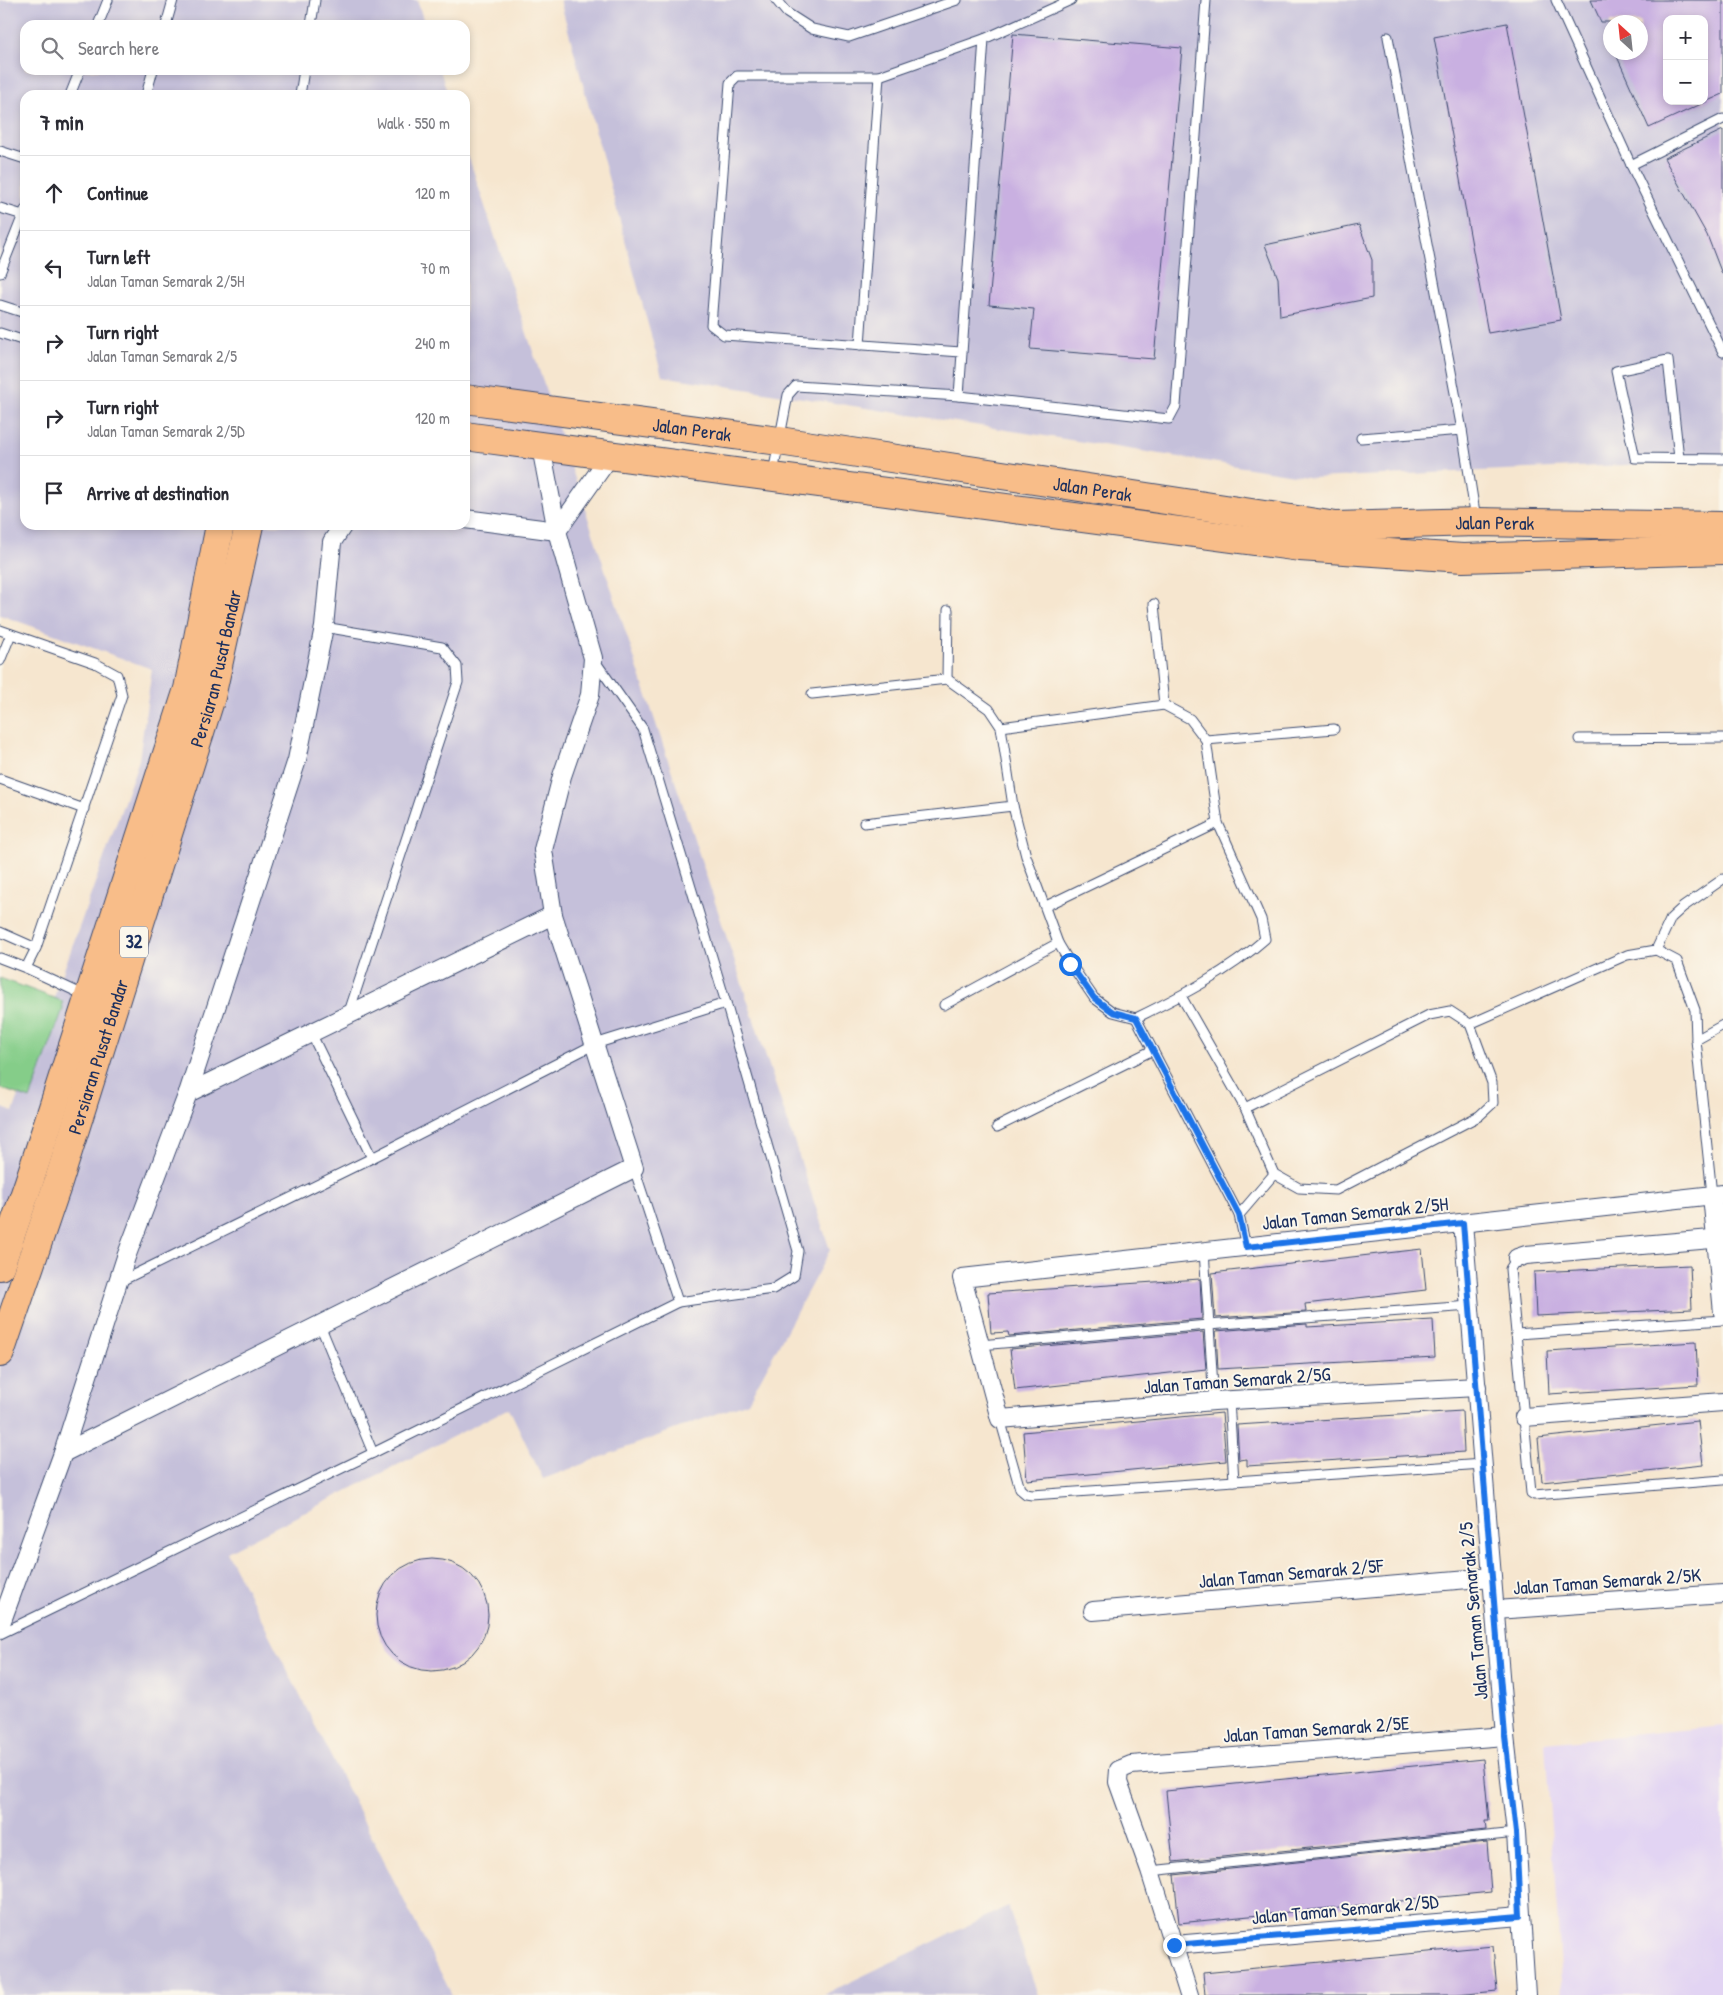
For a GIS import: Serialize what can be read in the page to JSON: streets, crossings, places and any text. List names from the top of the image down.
{
  "streets": {
    "main road": ["Jalan Perak", "Persiaran Pusat Bandar", "32"],
    "street": [
      "Jalan Taman Semarak 2/5H",
      "Jalan Taman Semarak 2/5G",
      "Jalan Taman Semarak 2/5F",
      "Jalan Taman Semarak 2/5K",
      "Jalan Taman Semarak 2/5",
      "Jalan Taman Semarak 2/5E",
      "Jalan Taman Semarak 2/5D"
    ]
  },
  "crossings": [
    ["Jalan Taman Semarak 2/5H", "Jalan Taman Semarak 2/5"],
    ["Jalan Taman Semarak 2/5G", "Jalan Taman Semarak 2/5"],
    ["Jalan Taman Semarak 2/5F", "Jalan Taman Semarak 2/5"],
    ["Jalan Taman Semarak 2/5K", "Jalan Taman Semarak 2/5"],
    ["Jalan Taman Semarak 2/5", "Jalan Taman Semarak 2/5E"],
    ["Jalan Taman Semarak 2/5", "Jalan Taman Semarak 2/5D"]
  ],
  "north": "top left",
  "page": {
    "map_buttons": ["+", "−"],
    "search": "Search here",
    "heading": ["7 min", "Walk · 550 m"],
    "list": [
      ["Continue", "120 m"],
      ["Turn left", "Jalan Taman Semarak 2/5H", "70 m"],
      ["Turn right", "Jalan Taman Semarak 2/5", "240 m"],
      ["Turn right", "Jalan Taman Semarak 2/5D", "120 m"],
      "Arrive at destination"
    ]
  }
}
